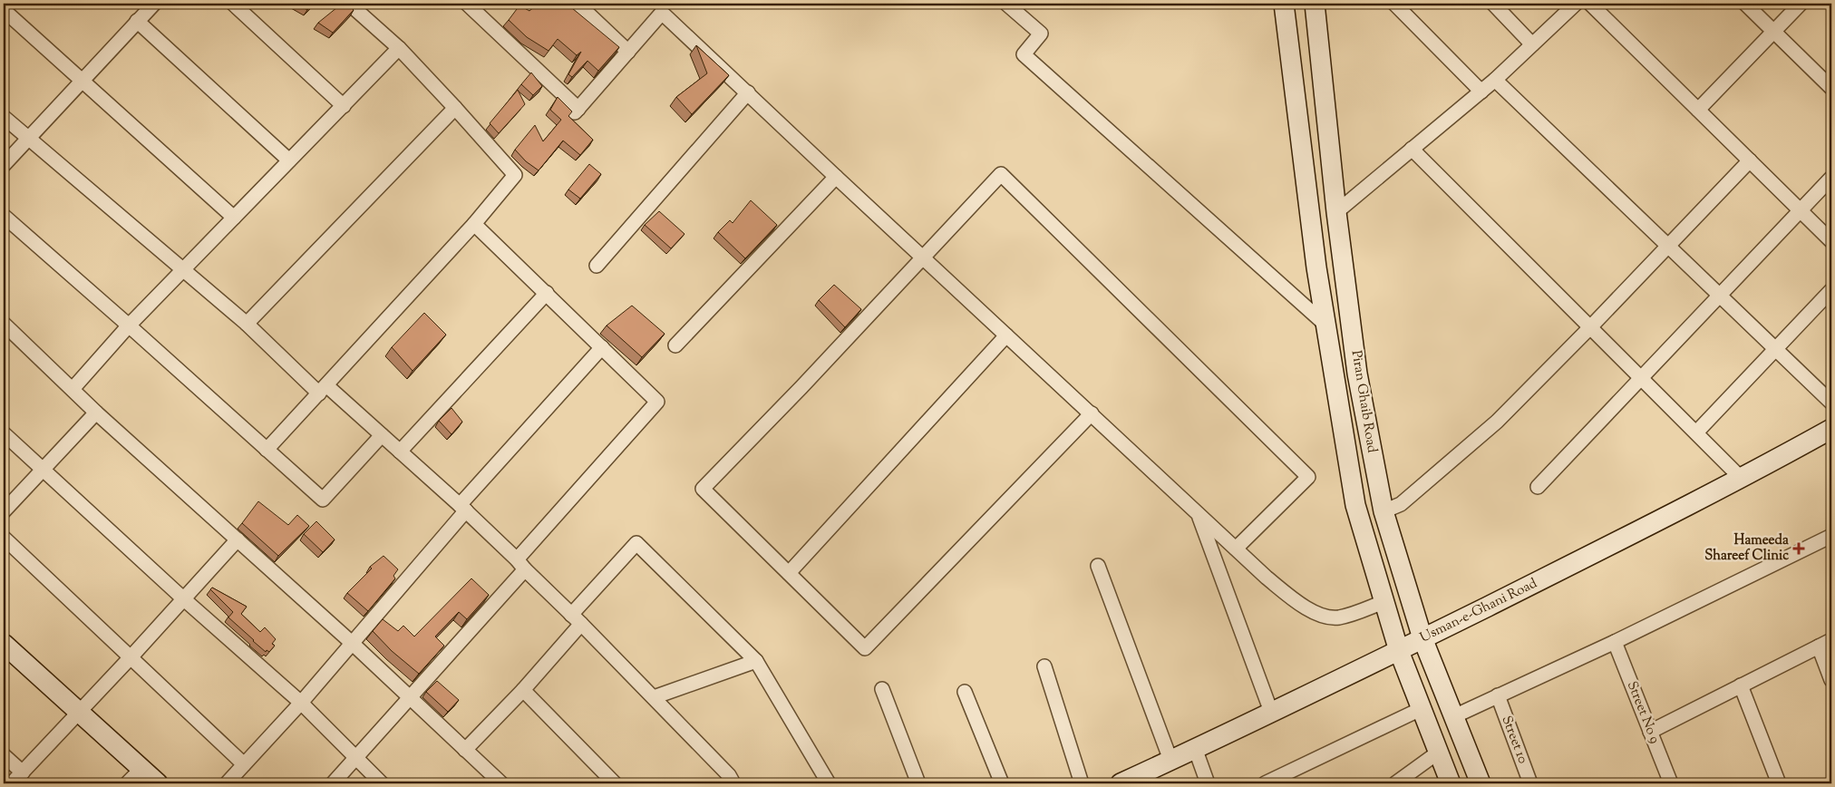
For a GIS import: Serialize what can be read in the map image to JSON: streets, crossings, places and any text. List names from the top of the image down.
{
  "streets": {
    "main road": ["Piran Ghaib Road", "Usman-e-Ghani Road"],
    "street": ["Street No 9", "Street 10"]
  },
  "crossings": [
    ["Piran Ghaib Road", "Usman-e-Ghani Road"]
  ],
  "places": {
    "health": ["Hameeda Shareef Clinic"]
  }
}
